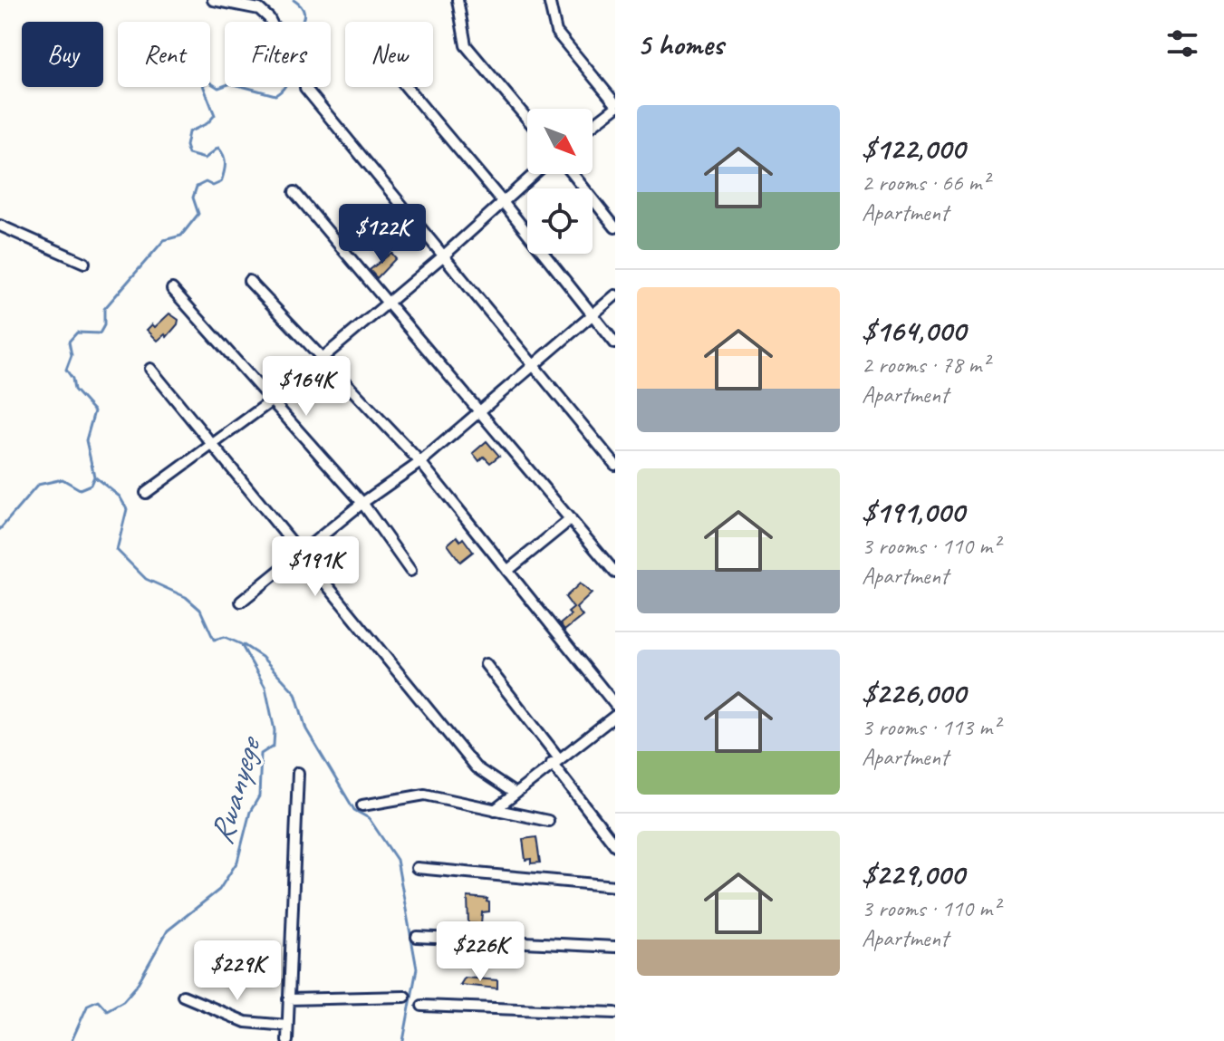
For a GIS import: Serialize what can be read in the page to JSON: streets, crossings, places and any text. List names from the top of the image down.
{
  "water": ["Rwanyege"],
  "north": "bottom right",
  "page": {
    "heading": "5 homes",
    "chip": [
      "Buy",
      "Rent",
      "Filters",
      "New"
    ],
    "list": [
      {
        "name": "$122,000",
        "note": "2 rooms · 66 m² · Apartment"
      },
      {
        "name": "$164,000",
        "note": "2 rooms · 78 m² · Apartment"
      },
      {
        "name": "$191,000",
        "note": "3 rooms · 110 m² · Apartment"
      },
      {
        "name": "$226,000",
        "note": "3 rooms · 113 m² · Apartment"
      },
      {
        "name": "$229,000",
        "note": "3 rooms · 110 m² · Apartment"
      }
    ],
    "price": [
      "$122K",
      "$164K",
      "$191K",
      "$226K",
      "$229K"
    ]
  }
}
